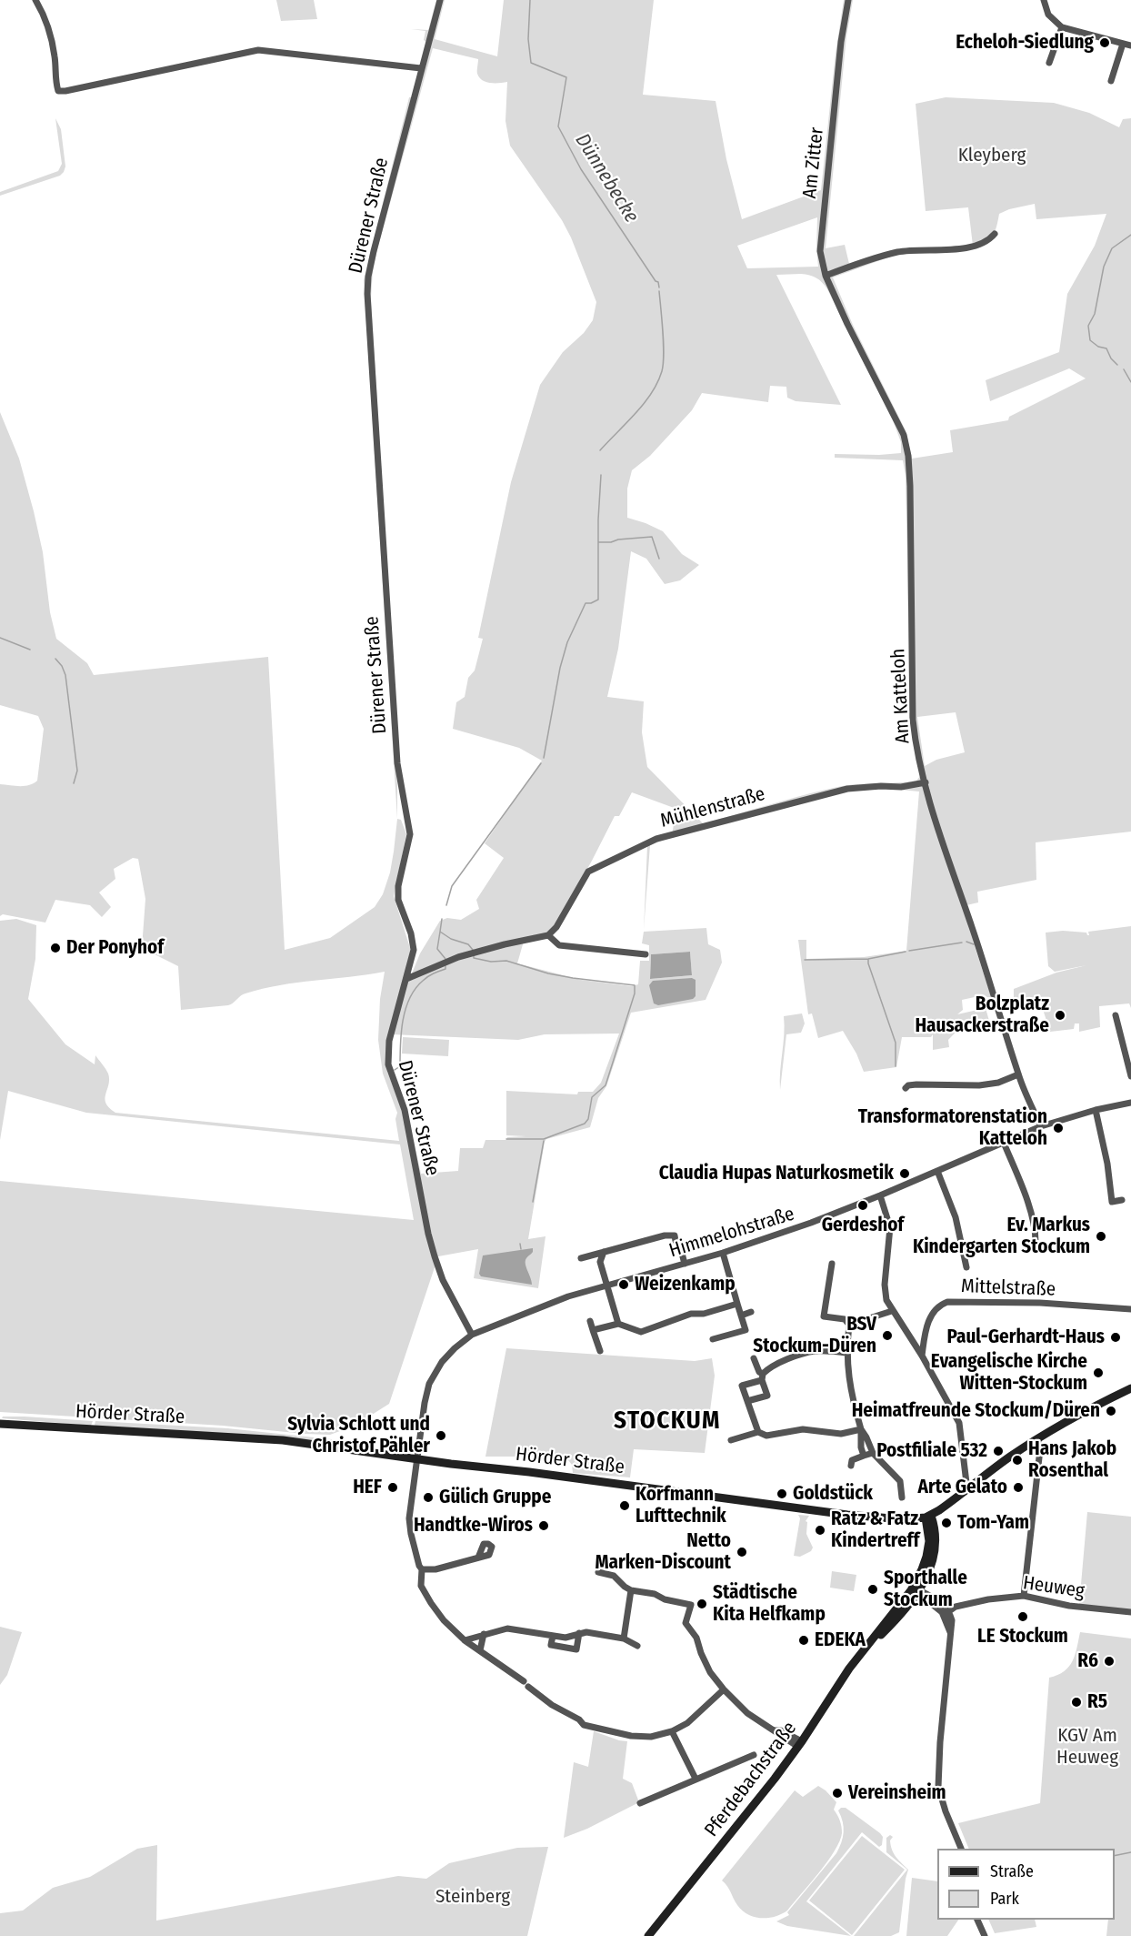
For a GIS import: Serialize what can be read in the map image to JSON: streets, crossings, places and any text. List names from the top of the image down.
{
  "streets": {
    "main road": ["Hörder Straße", "Pferdebachstraße"],
    "street": [
      "Am Zitter",
      "Dürener Straße",
      "Am Katteloh",
      "Mühlenstraße",
      "Himmelohstraße",
      "Mittelstraße",
      "Heuweg"
    ]
  },
  "crossings": [
    ["Am Zitter", "Am Katteloh"],
    ["Dürener Straße", "Himmelohstraße"],
    ["Am Katteloh", "Mühlenstraße"],
    ["Am Katteloh", "Himmelohstraße"],
    ["Himmelohstraße", "Hörder Straße"],
    ["Hörder Straße", "Pferdebachstraße"]
  ],
  "districts": ["STOCKUM"],
  "water": ["Dünnebecke"],
  "parks": ["Kleyberg", "KGV Am Heuweg", "Steinberg"],
  "places": [
    "Echeloh-Siedlung",
    "Der Ponyhof",
    "Bolzplatz Hausackerstraße",
    "Transformatorenstation Katteloh",
    "Claudia Hupas Naturkosmetik",
    "Gerdeshof",
    "Ev. Markus Kindergarten Stockum",
    "Weizenkamp",
    "BSV Stockum-Düren",
    "Paul-Gerhardt-Haus",
    "Evangelische Kirche Witten-Stockum",
    "Heimatfreunde Stockum/Düren",
    "Sylvia Schlott und Christof Pähler",
    "Postfiliale 532",
    "Hans Jakob Rosenthal",
    "HEF",
    "Arte Gelato",
    "Goldstück",
    "Gülich Gruppe",
    "Korfmann Lufttechnik",
    "Tom-Yam",
    "Handtke-Wiros",
    "Ratz & Fatz Kindertreff",
    "Netto Marken-Discount",
    "Sporthalle Stockum",
    "Städtische Kita Helfkamp",
    "LE Stockum",
    "EDEKA",
    "R6",
    "R5",
    "Vereinsheim"
  ],
  "legend": ["Straße", "Park"]
}
